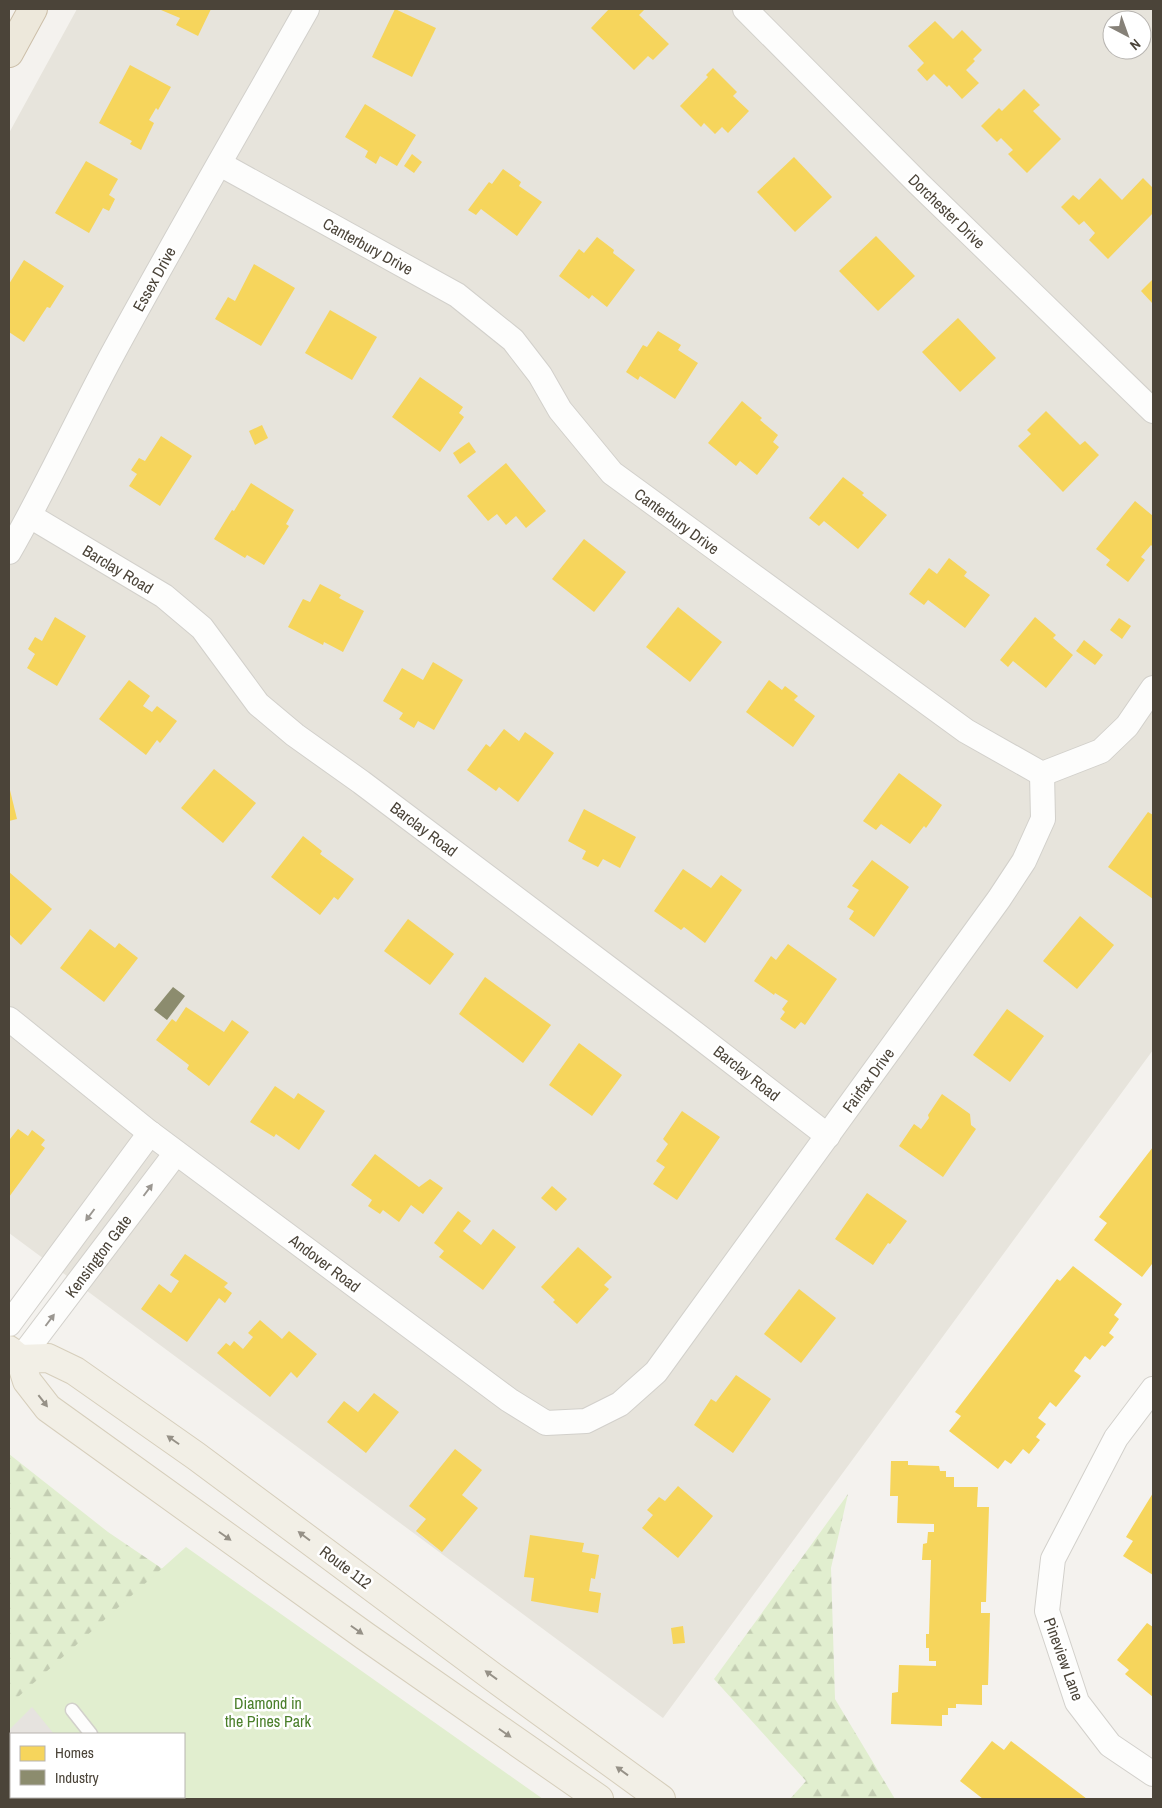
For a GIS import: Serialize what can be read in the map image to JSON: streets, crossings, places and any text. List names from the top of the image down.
{
  "streets": {
    "main road": ["Route 112"],
    "street": [
      "Dorchester Drive",
      "Canterbury Drive",
      "Essex Drive",
      "Barclay Road",
      "Fairfax Drive",
      "Kensington Gate",
      "Andover Road",
      "Pineview Lane"
    ]
  },
  "crossings": [
    ["Canterbury Drive", "Essex Drive"],
    ["Canterbury Drive", "Fairfax Drive"],
    ["Essex Drive", "Barclay Road"],
    ["Barclay Road", "Fairfax Drive"],
    ["Fairfax Drive", "Andover Road"],
    ["Kensington Gate", "Andover Road"],
    ["Kensington Gate", "Route 112"]
  ],
  "parks": ["Diamond in the Pines Park"],
  "legend": ["Homes", "Industry"],
  "north": "bottom right"
}
